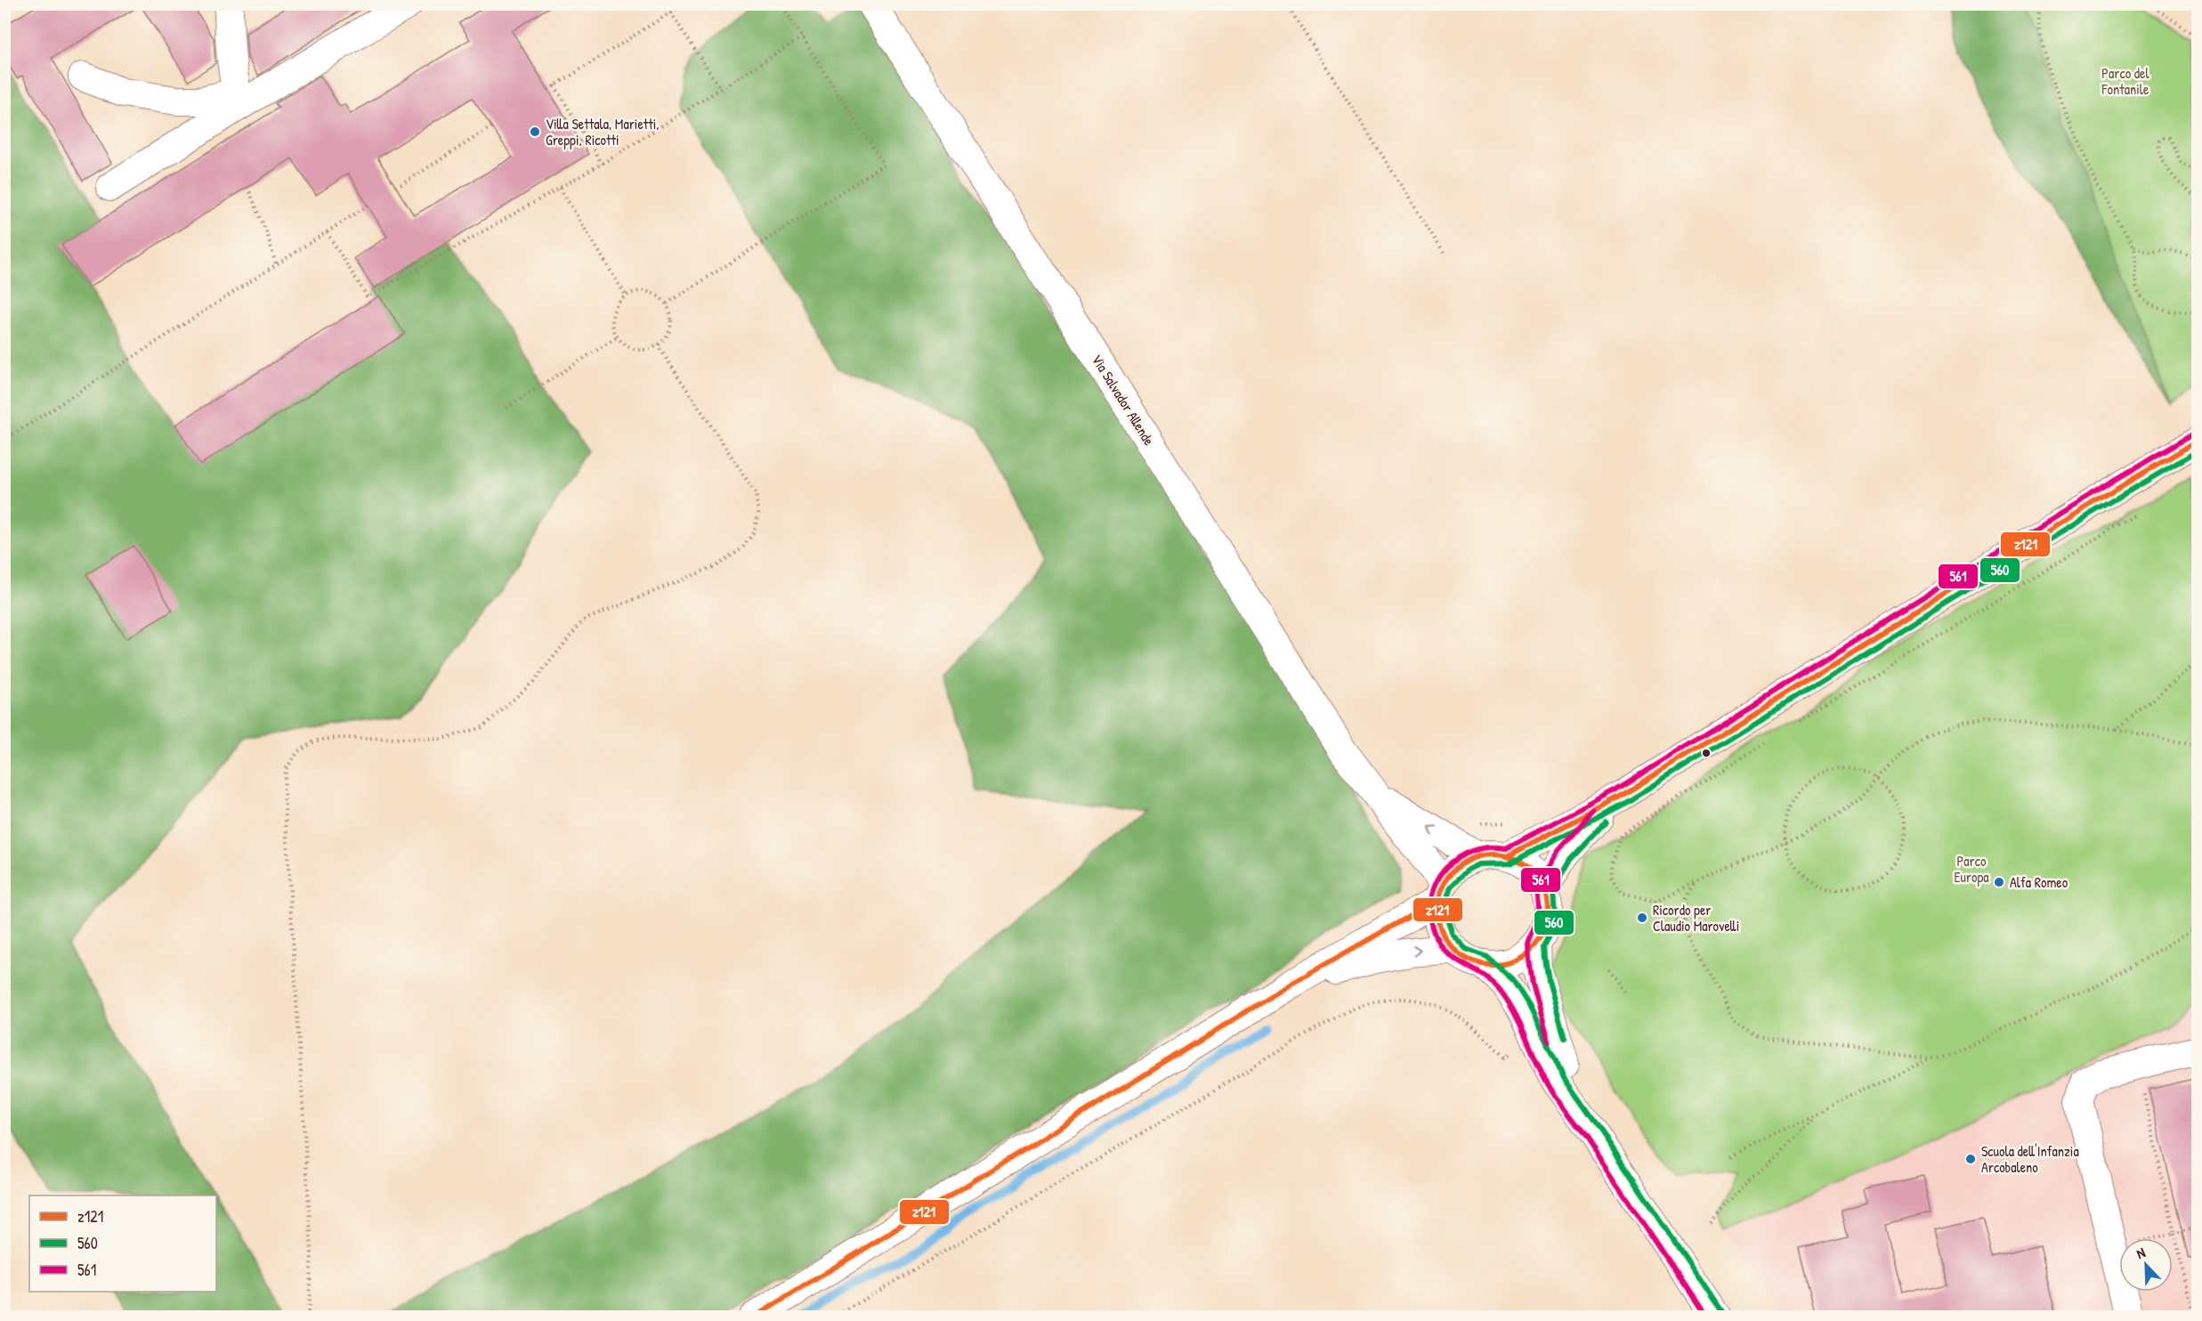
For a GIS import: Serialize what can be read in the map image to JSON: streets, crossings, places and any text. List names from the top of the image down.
{
  "streets": {
    "street": ["Via Salvador Allende"]
  },
  "parks": ["Parco del Fontanile", "Parco Europa"],
  "places": [
    "Villa Settala, Marietti, Greppi, Ricotti",
    "Alfa Romeo",
    "Ricordo per Claudio Marovelli",
    "Scuola dell'Infanzia Arcobaleno"
  ],
  "lines": ["transit line 561", "transit line z121", "transit line 560"],
  "legend": ["z121", "560", "561"],
  "north": "top left"
}
